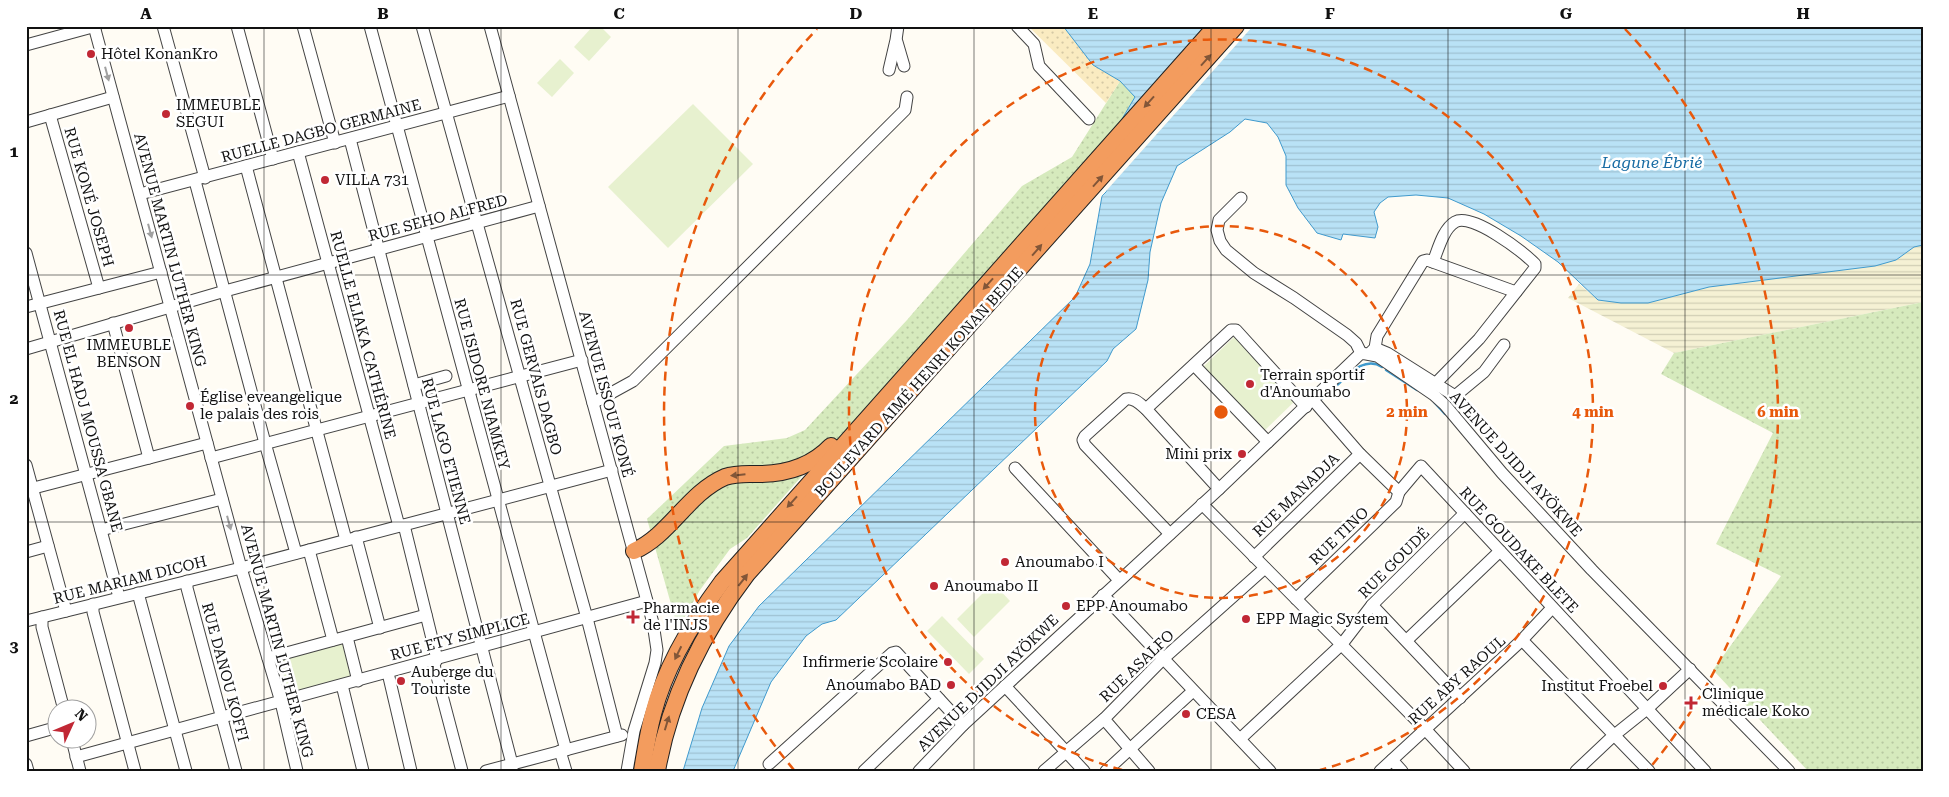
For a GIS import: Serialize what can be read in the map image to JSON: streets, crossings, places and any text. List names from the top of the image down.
{
  "streets": {
    "highway": ["BOULEVARD AIMÉ HENRI KONAN BEDIE"],
    "street": [
      "RUELLE DAGBO GERMAINE",
      "RUE KONÉ JOSEPH",
      "RUE SEHO ALFRED",
      "AVENUE MARTIN LUTHER KING",
      "RUELLE ELIAKA CATHÉRINE",
      "RUE GERVAIS DAGBO",
      "RUE ISIDORE NIAMKEY",
      "AVENUE ISSOUF KONÉ",
      "RUE EL HADJ MOUSSA GBANE",
      "RUE LAGO ETIENNE",
      "AVENUE DJIDJI AYÖKWE",
      "RUE MANADJA",
      "RUE TINO",
      "RUE GOUDAKE BLETE",
      "RUE GOUDÉ",
      "RUE MARIAM DICOH",
      "RUE ETY SIMPLICE",
      "RUE ASALFO",
      "RUE DANOU KOFFI",
      "RUE ABY RAOUL"
    ]
  },
  "crossings": [
    ["RUELLE DAGBO GERMAINE", "AVENUE MARTIN LUTHER KING"],
    ["RUELLE DAGBO GERMAINE", "RUELLE ELIAKA CATHÉRINE"],
    ["RUELLE DAGBO GERMAINE", "RUE GERVAIS DAGBO"],
    ["RUELLE DAGBO GERMAINE", "RUE ISIDORE NIAMKEY"],
    ["RUELLE DAGBO GERMAINE", "AVENUE ISSOUF KONÉ"],
    ["RUELLE DAGBO GERMAINE", "RUE LAGO ETIENNE"],
    ["RUE SEHO ALFRED", "AVENUE MARTIN LUTHER KING"],
    ["RUE SEHO ALFRED", "RUELLE ELIAKA CATHÉRINE"],
    ["RUE SEHO ALFRED", "RUE GERVAIS DAGBO"],
    ["RUE SEHO ALFRED", "RUE ISIDORE NIAMKEY"],
    ["RUE SEHO ALFRED", "AVENUE ISSOUF KONÉ"],
    ["RUE SEHO ALFRED", "RUE EL HADJ MOUSSA GBANE"],
    ["RUE SEHO ALFRED", "RUE LAGO ETIENNE"],
    ["AVENUE MARTIN LUTHER KING", "RUE MARIAM DICOH"],
    ["AVENUE MARTIN LUTHER KING", "RUE ETY SIMPLICE"],
    ["RUELLE ELIAKA CATHÉRINE", "RUE MARIAM DICOH"],
    ["RUELLE ELIAKA CATHÉRINE", "RUE ETY SIMPLICE"],
    ["RUE GERVAIS DAGBO", "RUE MARIAM DICOH"],
    ["RUE GERVAIS DAGBO", "RUE ETY SIMPLICE"],
    ["RUE ISIDORE NIAMKEY", "RUE MARIAM DICOH"],
    ["RUE ISIDORE NIAMKEY", "RUE ETY SIMPLICE"],
    ["AVENUE ISSOUF KONÉ", "RUE MARIAM DICOH"],
    ["AVENUE ISSOUF KONÉ", "RUE ETY SIMPLICE"],
    ["RUE EL HADJ MOUSSA GBANE", "RUE MARIAM DICOH"],
    ["RUE LAGO ETIENNE", "RUE MARIAM DICOH"],
    ["RUE LAGO ETIENNE", "RUE ETY SIMPLICE"],
    ["RUE TINO", "RUE GOUDAKE BLETE"],
    ["RUE GOUDAKE BLETE", "RUE GOUDÉ"],
    ["RUE GOUDAKE BLETE", "RUE ABY RAOUL"],
    ["RUE MARIAM DICOH", "RUE DANOU KOFFI"],
    ["RUE ETY SIMPLICE", "RUE DANOU KOFFI"]
  ],
  "water": ["Lagune Ébrié"],
  "places": {
    "other": [
      "Hôtel KonanKro",
      "IMMEUBLE SEGUI",
      "VILLA 731",
      "IMMEUBLE BENSON",
      "Terrain sportif d'Anoumabo",
      "Église eveangelique le palais des rois",
      "Mini prix",
      "Anoumabo I",
      "Anoumabo II",
      "EPP Anoumabo",
      "EPP Magic System",
      "Infirmerie Scolaire",
      "Auberge du Touriste",
      "Anoumabo BAD",
      "Institut Froebel",
      "CESA"
    ],
    "health": ["Pharmacie de l'INJS", "Clinique médicale Koko"]
  },
  "north": "top right",
  "grid": {
    "columns": [
      "A",
      "B",
      "C",
      "D",
      "E",
      "F",
      "G",
      "H"
    ],
    "rows": ["1", "2", "3"]
  },
  "rings": ["2 min", "4 min", "6 min"]
}
